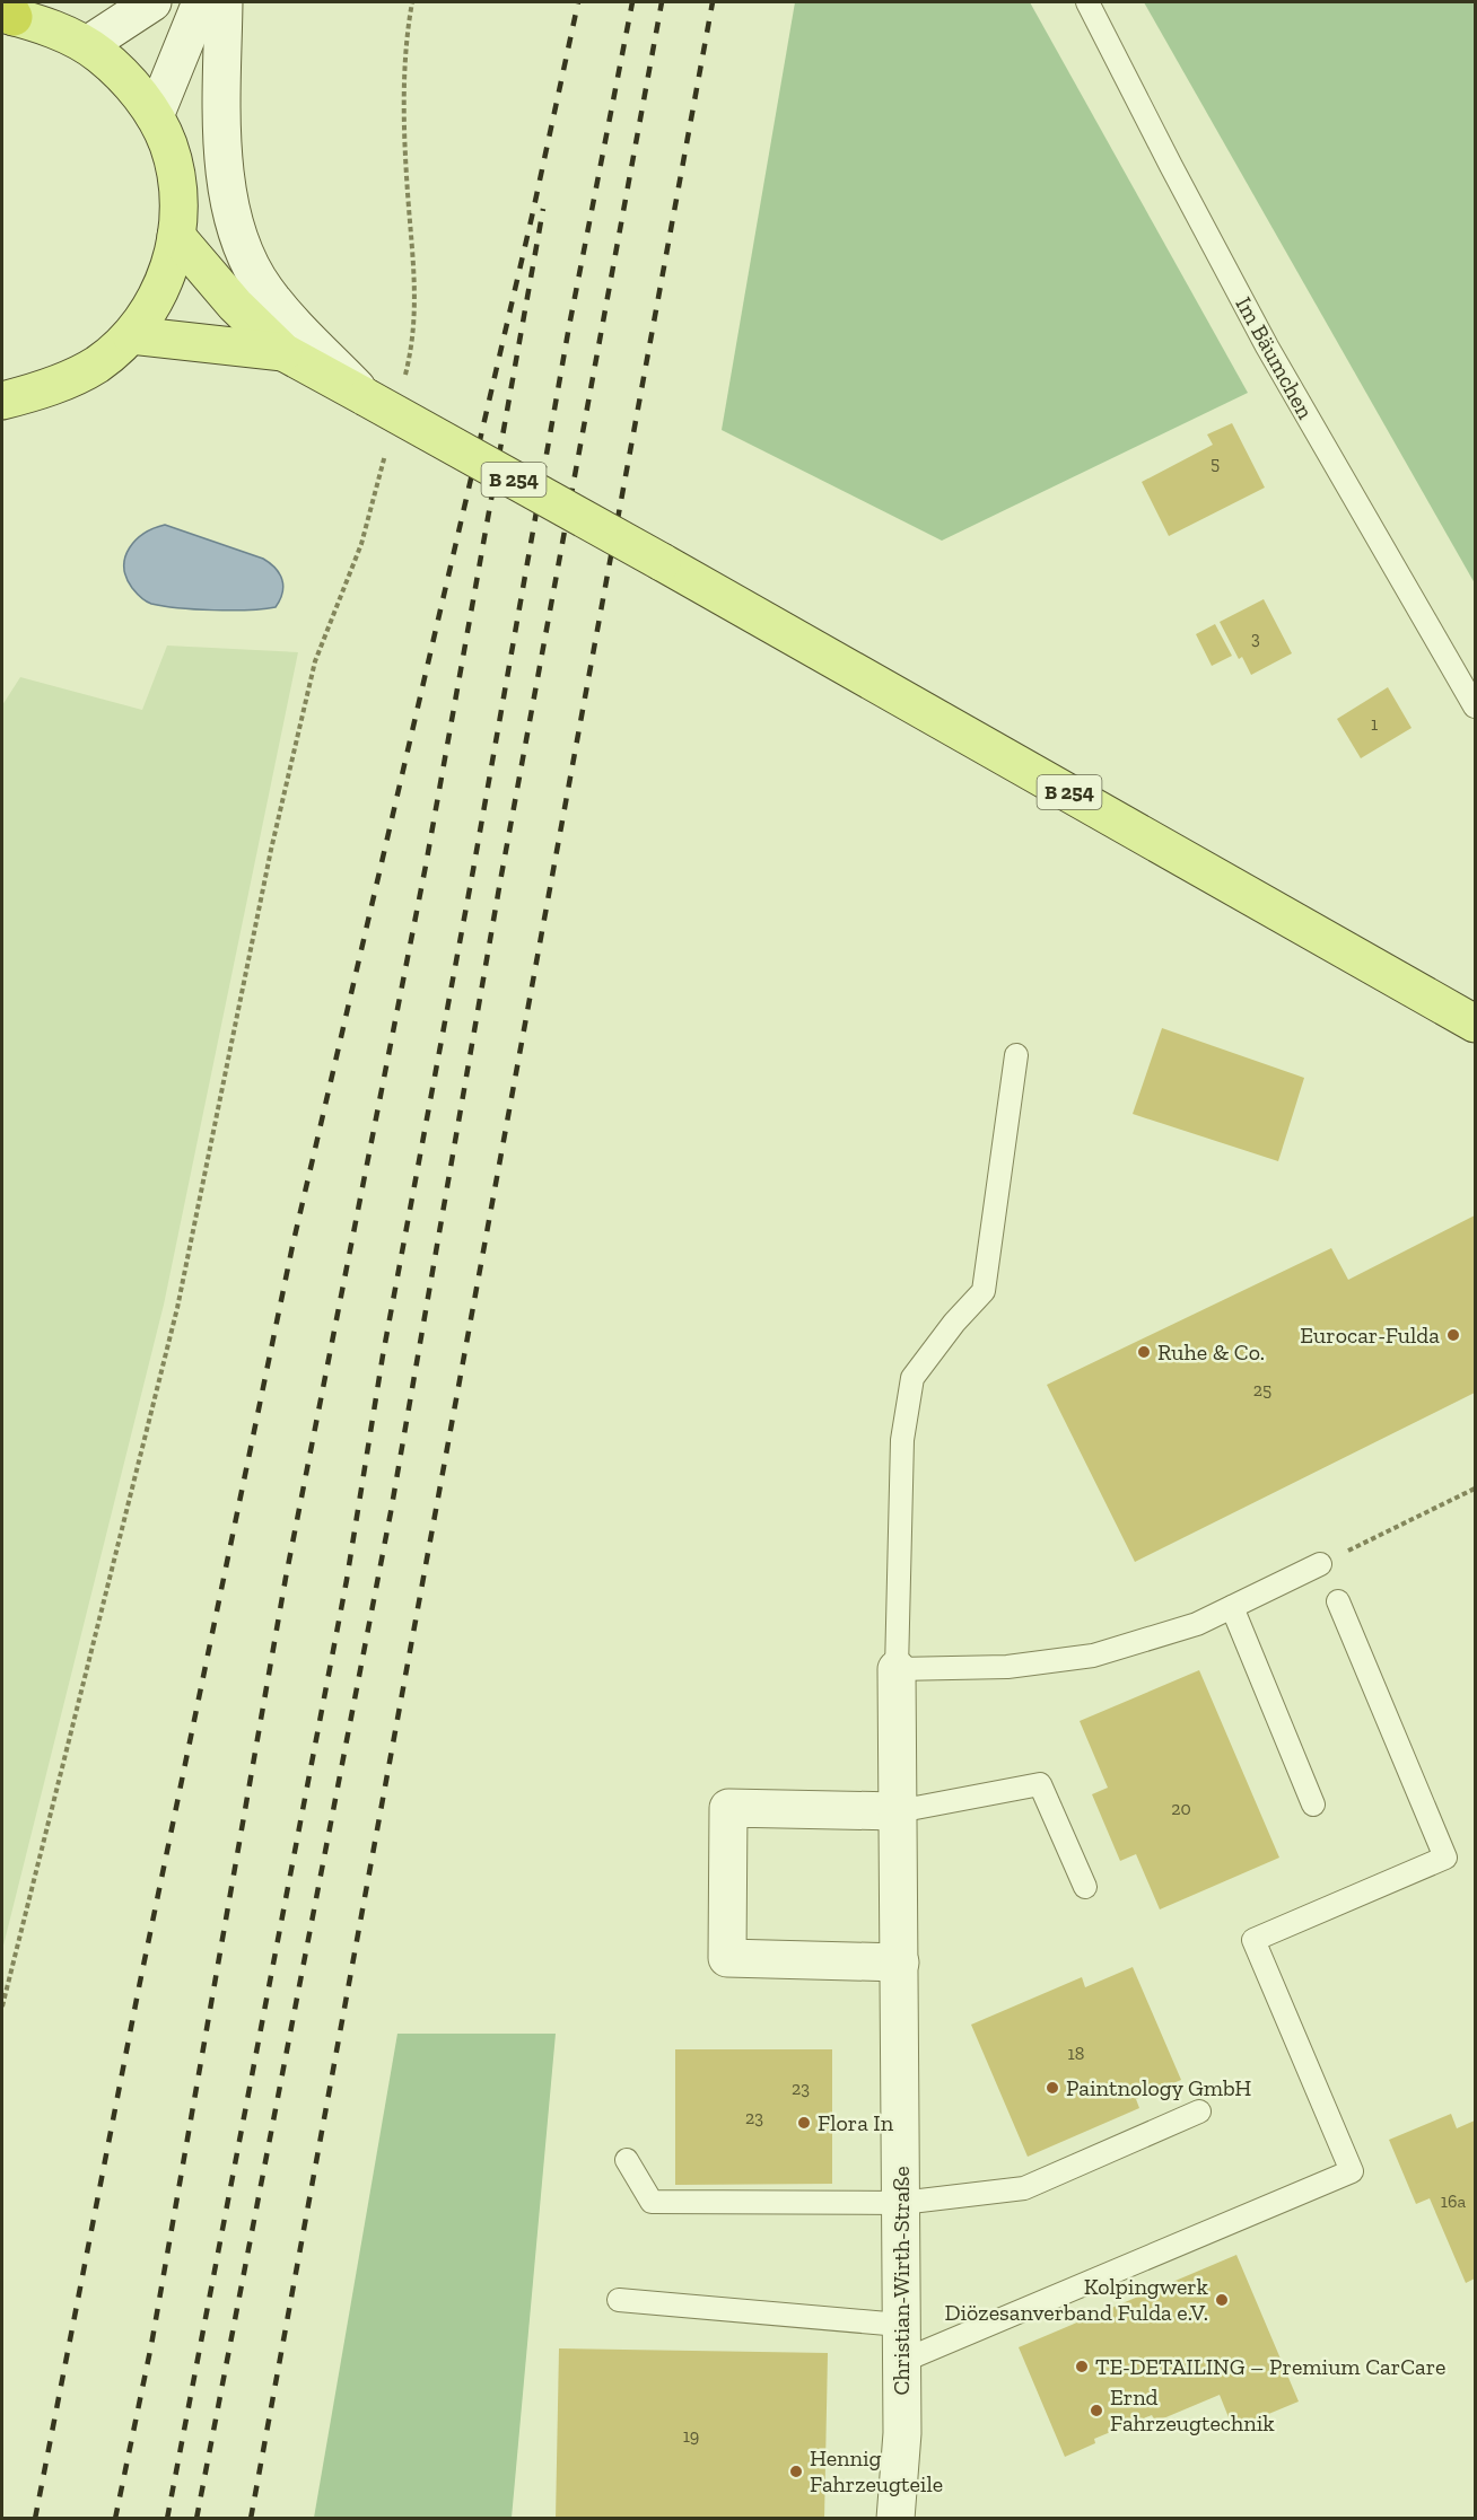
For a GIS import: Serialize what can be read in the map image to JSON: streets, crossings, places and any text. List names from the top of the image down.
{
  "streets": {
    "main road": ["B 254"],
    "street": ["Christian-Wirth-Straße"],
    "lane": ["Im Bäumchen"]
  },
  "places": [
    "Eurocar-Fulda",
    "Ruhe & Co.",
    "Paintnology GmbH",
    "Flora In",
    "Kolpingwerk Diözesanverband Fulda e.V.",
    "TE-DETAILING – Premium CarCare",
    "Ernd Fahrzeugtechnik",
    "Hennig Fahrzeugteile"
  ],
  "house_numbers": [
    "5",
    "3",
    "1",
    "25",
    "20",
    "18",
    "23",
    "23",
    "16a",
    "19"
  ]
}
